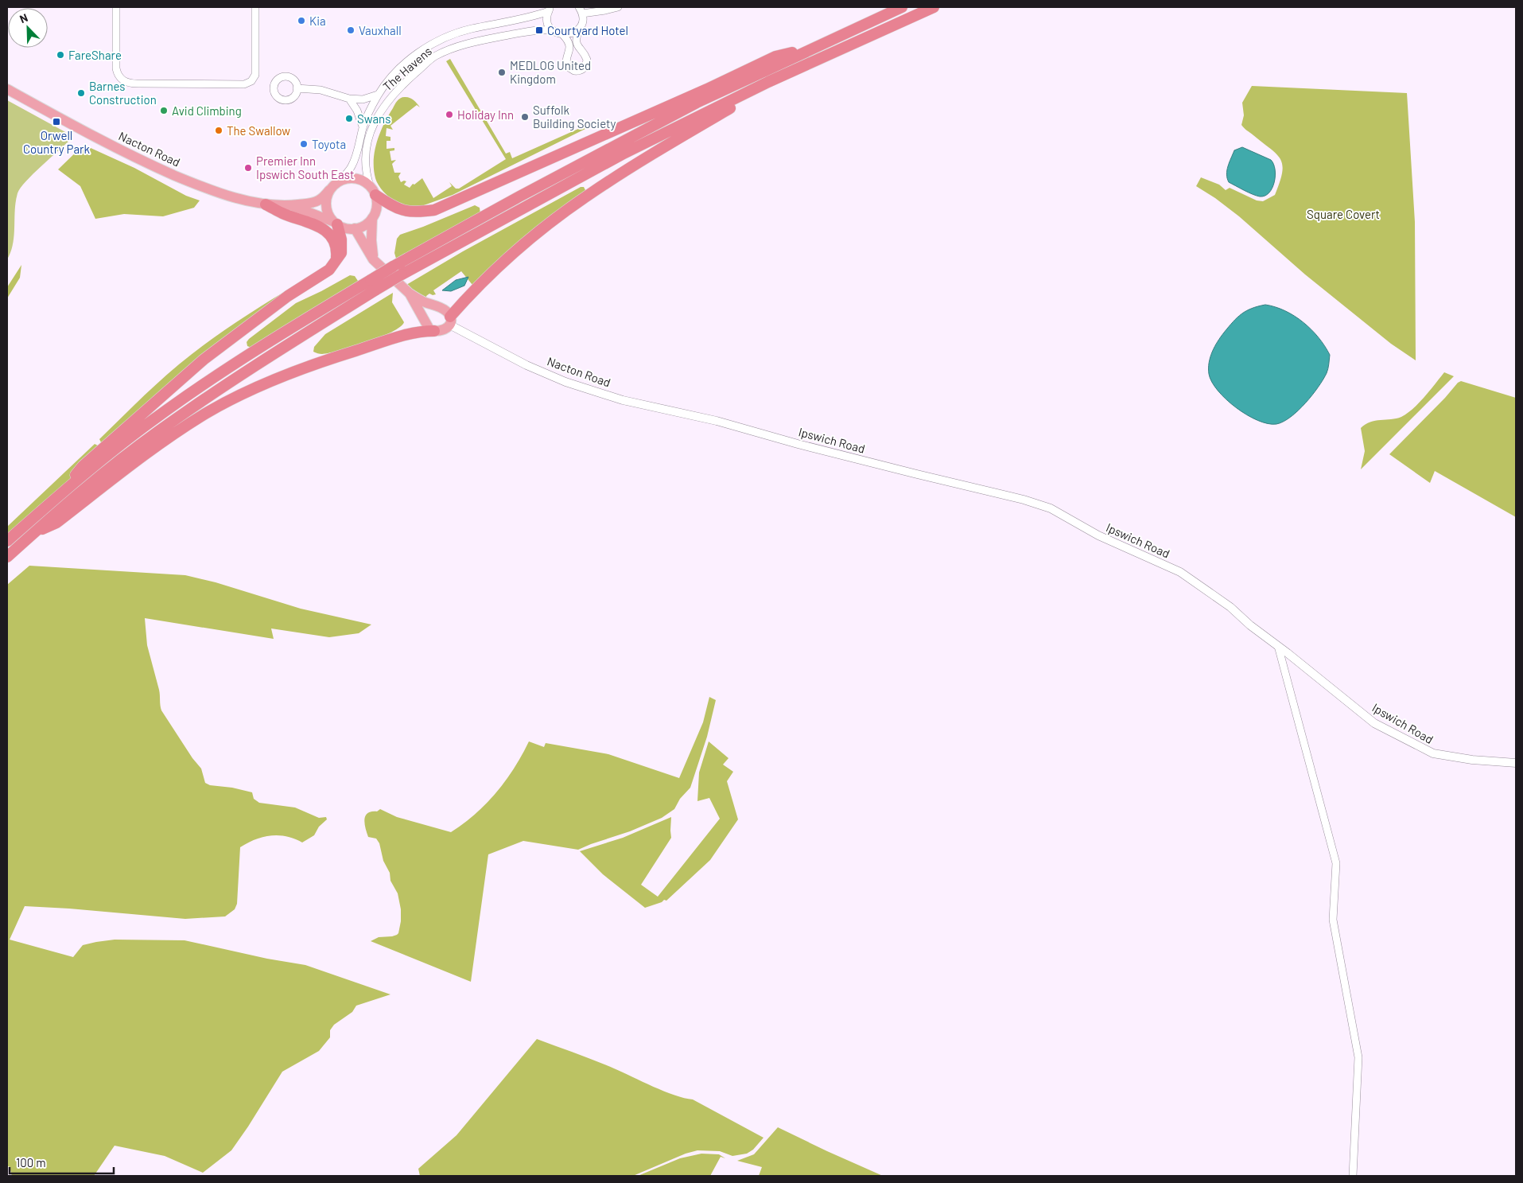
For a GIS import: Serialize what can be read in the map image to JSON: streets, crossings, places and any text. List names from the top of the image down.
{
  "streets": {
    "main road": ["Nacton Road"],
    "street": ["The Havens", "Ipswich Road"]
  },
  "crossings": [
    ["The Havens", "Nacton Road"],
    ["Nacton Road", "Ipswich Road"]
  ],
  "parks": ["Square Covert"],
  "places": {
    "other": [
      "Kia",
      "Vauxhall",
      "FareShare",
      "MEDLOG United Kingdom",
      "Barnes Construction",
      "Avid Climbing",
      "Holiday Inn",
      "Suffolk Building Society",
      "Swans",
      "The Swallow",
      "Toyota",
      "Premier Inn Ipswich South East"
    ],
    "transit": ["Courtyard Hotel", "Orwell Country Park"]
  },
  "scale_bar": "100 m",
  "north": "top left"
}
